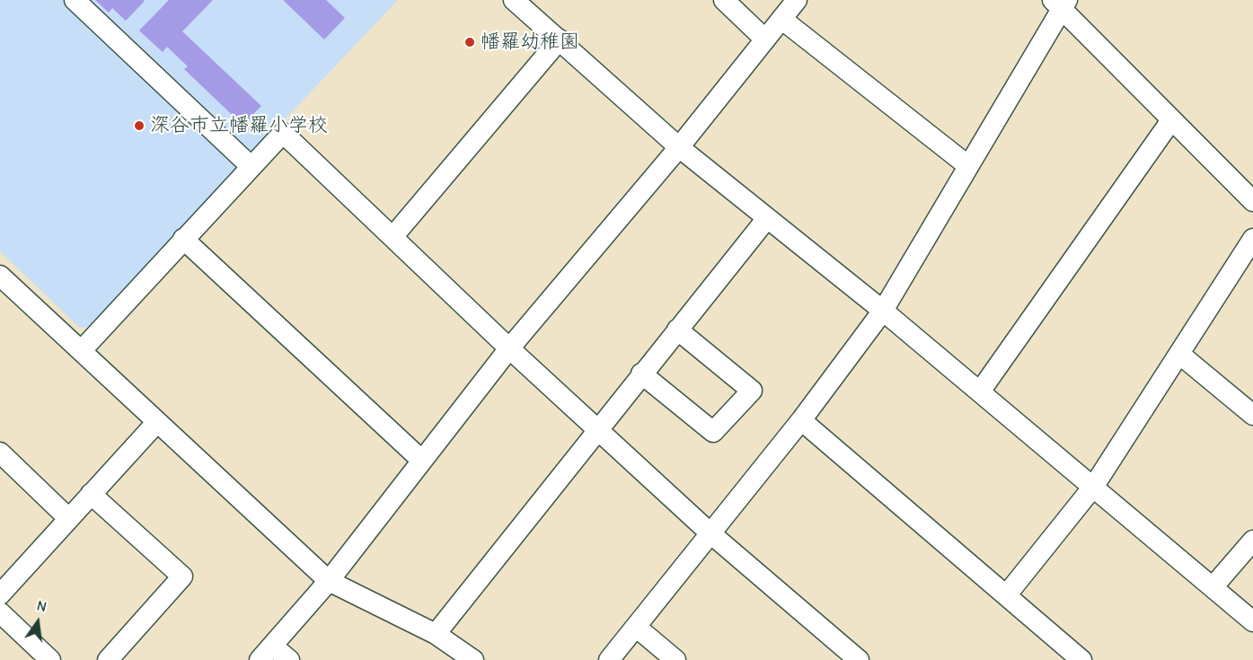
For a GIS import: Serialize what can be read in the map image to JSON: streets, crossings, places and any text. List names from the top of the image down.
{
  "places": ["幡羅幼稚園", "深谷市立幡羅小学校"],
  "north": "top"
}
